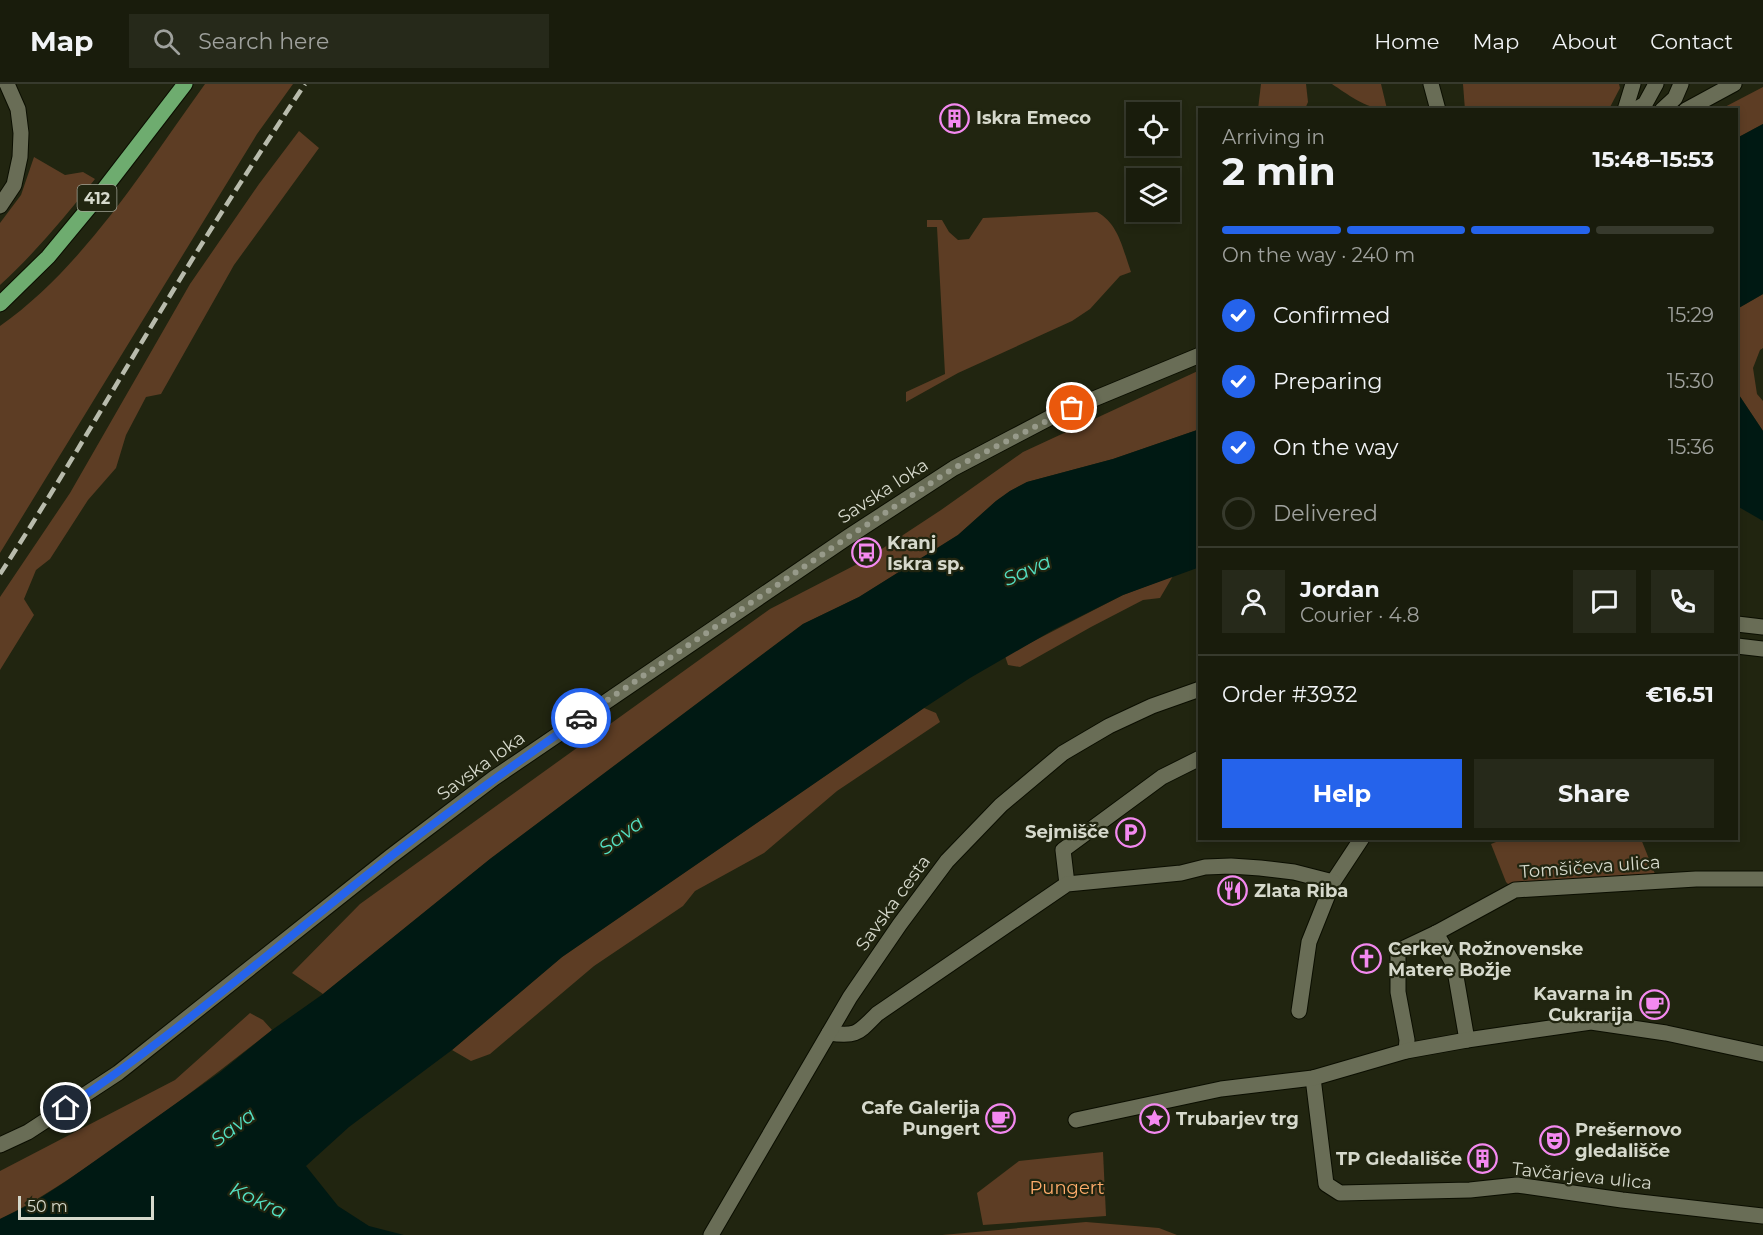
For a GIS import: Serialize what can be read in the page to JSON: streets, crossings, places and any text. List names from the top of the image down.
{
  "streets": {
    "main road": ["412"],
    "street": [
      "Savska loka",
      "Tomšičeva ulica",
      "Savska cesta",
      "Tavčarjeva ulica"
    ]
  },
  "water": ["Sava", "Kokra"],
  "parks": ["Pungert"],
  "places": {
    "building": ["Iskra Emeco", "TP Gledališče"],
    "bus stop": ["Kranj Iskra sp."],
    "parking": ["Sejmišče"],
    "restaurant": ["Zlata Riba"],
    "church": ["Cerkev Rožnovenske Matere Božje"],
    "cafe": ["Kavarna in Cukrarija", "Cafe Galerija Pungert"],
    "place": ["Trubarjev trg"],
    "theatre": ["Prešernovo gledališče"]
  },
  "scale_bar": "50 m",
  "page": {
    "header": "Map",
    "search": "Search here",
    "nav": [
      "Home",
      "Map",
      "About",
      "Contact"
    ],
    "heading": ["2 min", "Arriving in", "15:48–15:53"],
    "panel": [
      "Jordan",
      "Courier · 4.8",
      "Order #3932",
      "€16.51"
    ],
    "bar": "On the way · 240 m",
    "list": [
      ["Confirmed", "15:29"],
      ["Preparing", "15:30"],
      ["On the way", "15:36"],
      "Delivered"
    ],
    "buttons": ["Help", "Share"],
    "scale": "50 m"
  }
}
